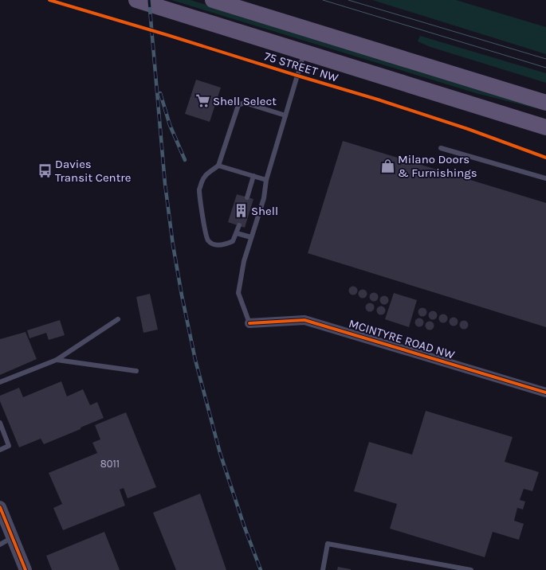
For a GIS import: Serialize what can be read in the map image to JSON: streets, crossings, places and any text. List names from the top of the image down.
{
  "streets": {
    "main road": ["75 STREET NW"],
    "street": ["MCINTYRE ROAD NW"]
  },
  "places": {
    "supermarket": ["Shell Select"],
    "shop": ["Milano Doors & Furnishings"],
    "bus stop": ["Davies Transit Centre"],
    "building": ["Shell"]
  },
  "house_numbers": ["8011"]
}
